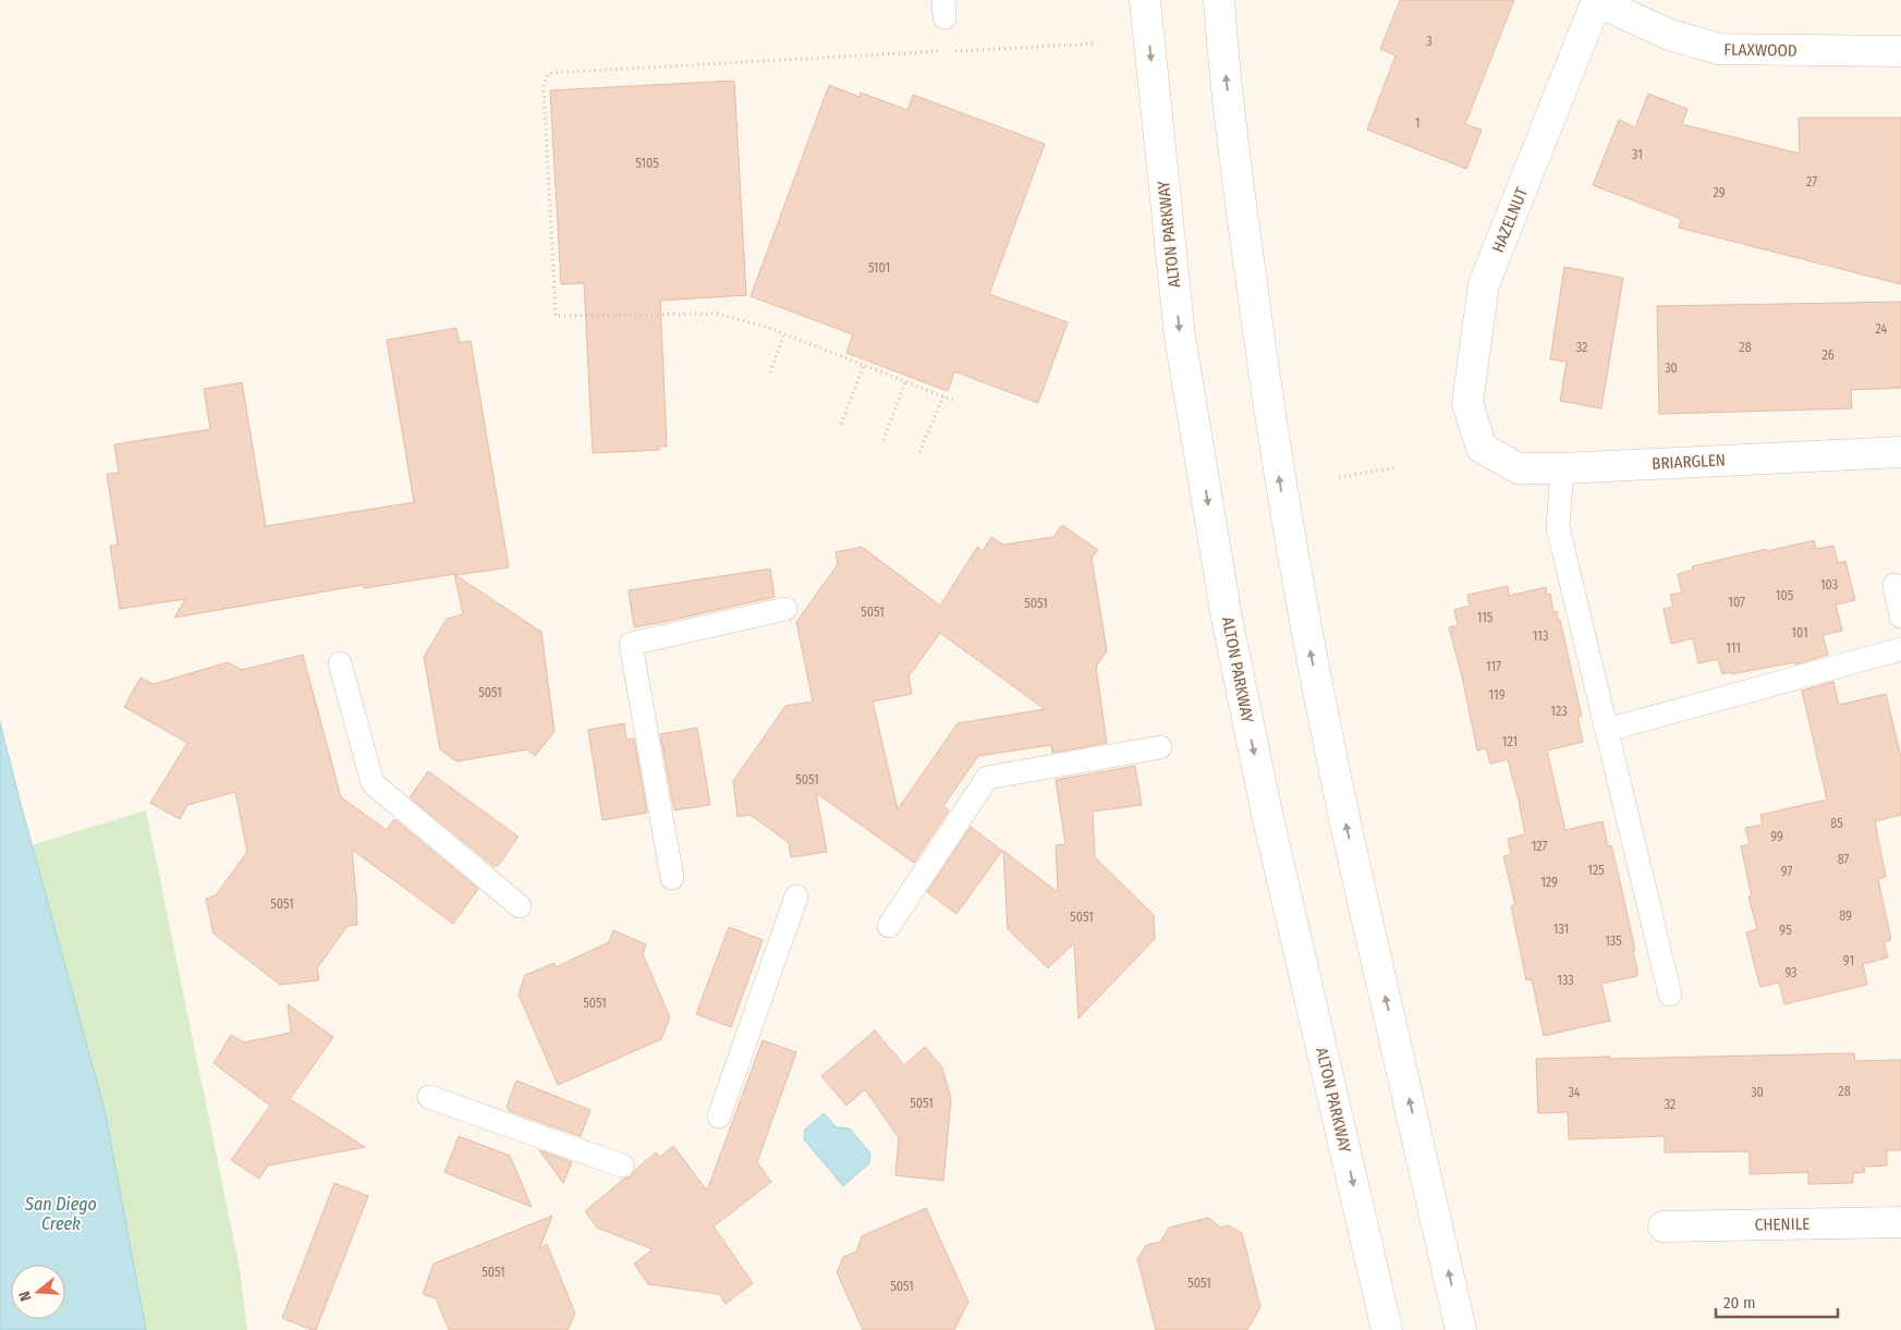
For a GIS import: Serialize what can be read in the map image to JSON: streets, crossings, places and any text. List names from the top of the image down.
{
  "streets": {
    "main road": [
      "FLAXWOOD",
      "HAZELNUT",
      "ALTON PARKWAY",
      "BRIARGLEN",
      "CHENILE"
    ]
  },
  "crossings": [
    ["FLAXWOOD", "HAZELNUT"],
    ["HAZELNUT", "BRIARGLEN"]
  ],
  "water": ["San Diego Creek"],
  "house_numbers": [
    "3",
    "1",
    "31",
    "5105",
    "27",
    "29",
    "5101",
    "24",
    "32",
    "28",
    "26",
    "30",
    "103",
    "105",
    "107",
    "5051",
    "5051",
    "115",
    "101",
    "113",
    "111",
    "117",
    "5051",
    "119",
    "123",
    "121",
    "5051",
    "85",
    "99",
    "127",
    "87",
    "125",
    "97",
    "129",
    "5051",
    "89",
    "5051",
    "131",
    "95",
    "135",
    "91",
    "93",
    "133",
    "5051",
    "28",
    "34",
    "30",
    "5051",
    "32",
    "5051",
    "5051",
    "5051"
  ],
  "scale_bar": "20 m",
  "north": "left"
}
